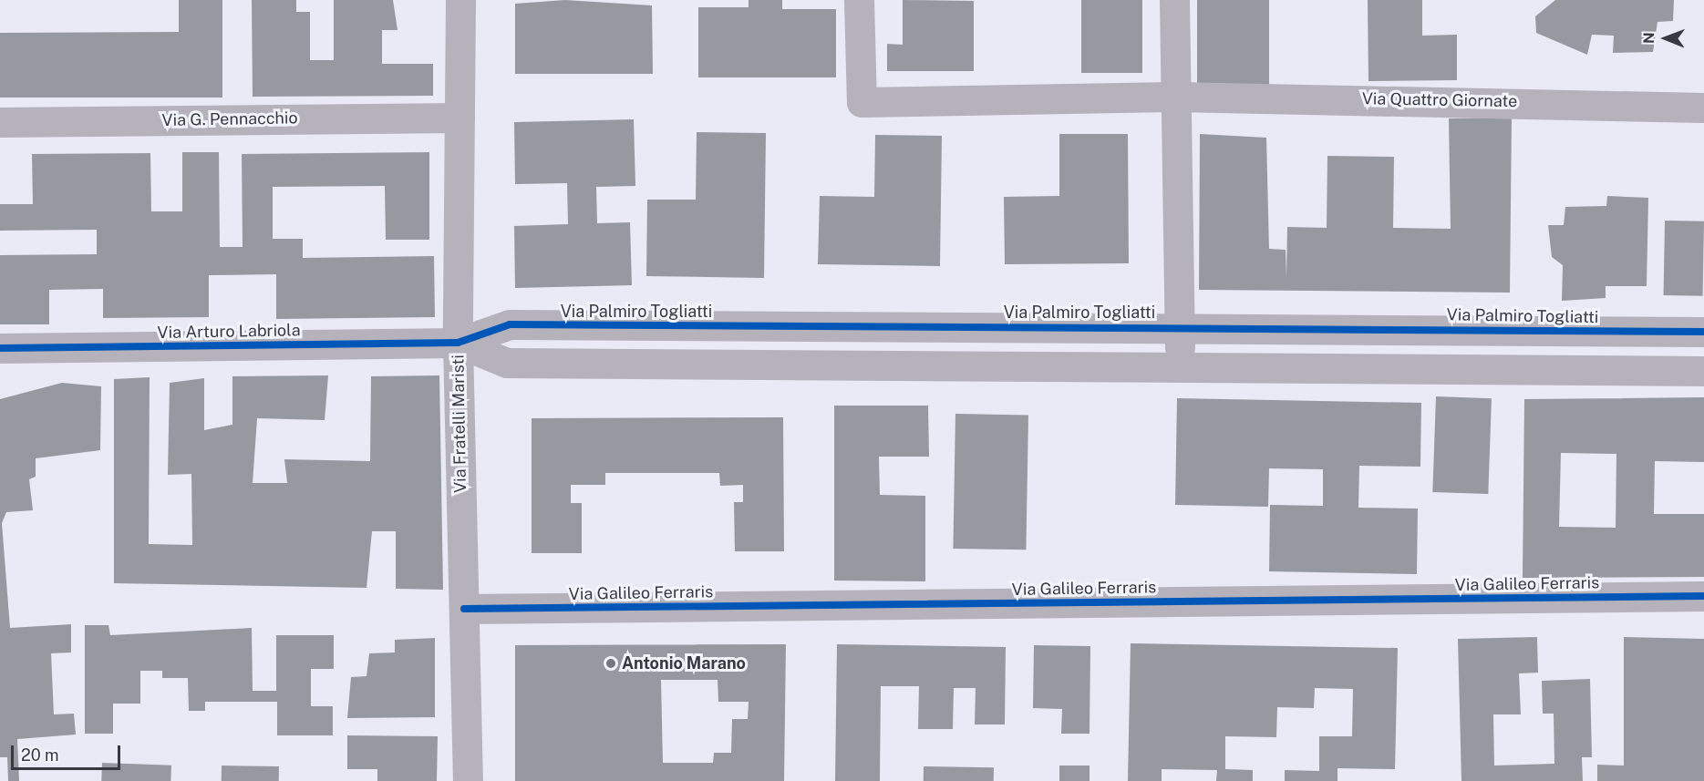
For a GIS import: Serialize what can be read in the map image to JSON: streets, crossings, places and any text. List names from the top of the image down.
{
  "streets": {
    "street": [
      "Via Quattro Giornate",
      "Via G. Pennacchio",
      "Via Palmiro Togliatti",
      "Via Arturo Labriola",
      "Via Fratelli Maristi",
      "Via Galileo Ferraris"
    ]
  },
  "crossings": [
    ["Via G. Pennacchio", "Via Fratelli Maristi"],
    ["Via Palmiro Togliatti", "Via Arturo Labriola"],
    ["Via Palmiro Togliatti", "Via Fratelli Maristi"],
    ["Via Arturo Labriola", "Via Fratelli Maristi"],
    ["Via Fratelli Maristi", "Via Galileo Ferraris"]
  ],
  "places": ["Antonio Marano"],
  "scale_bar": "20 m",
  "north": "left"
}
